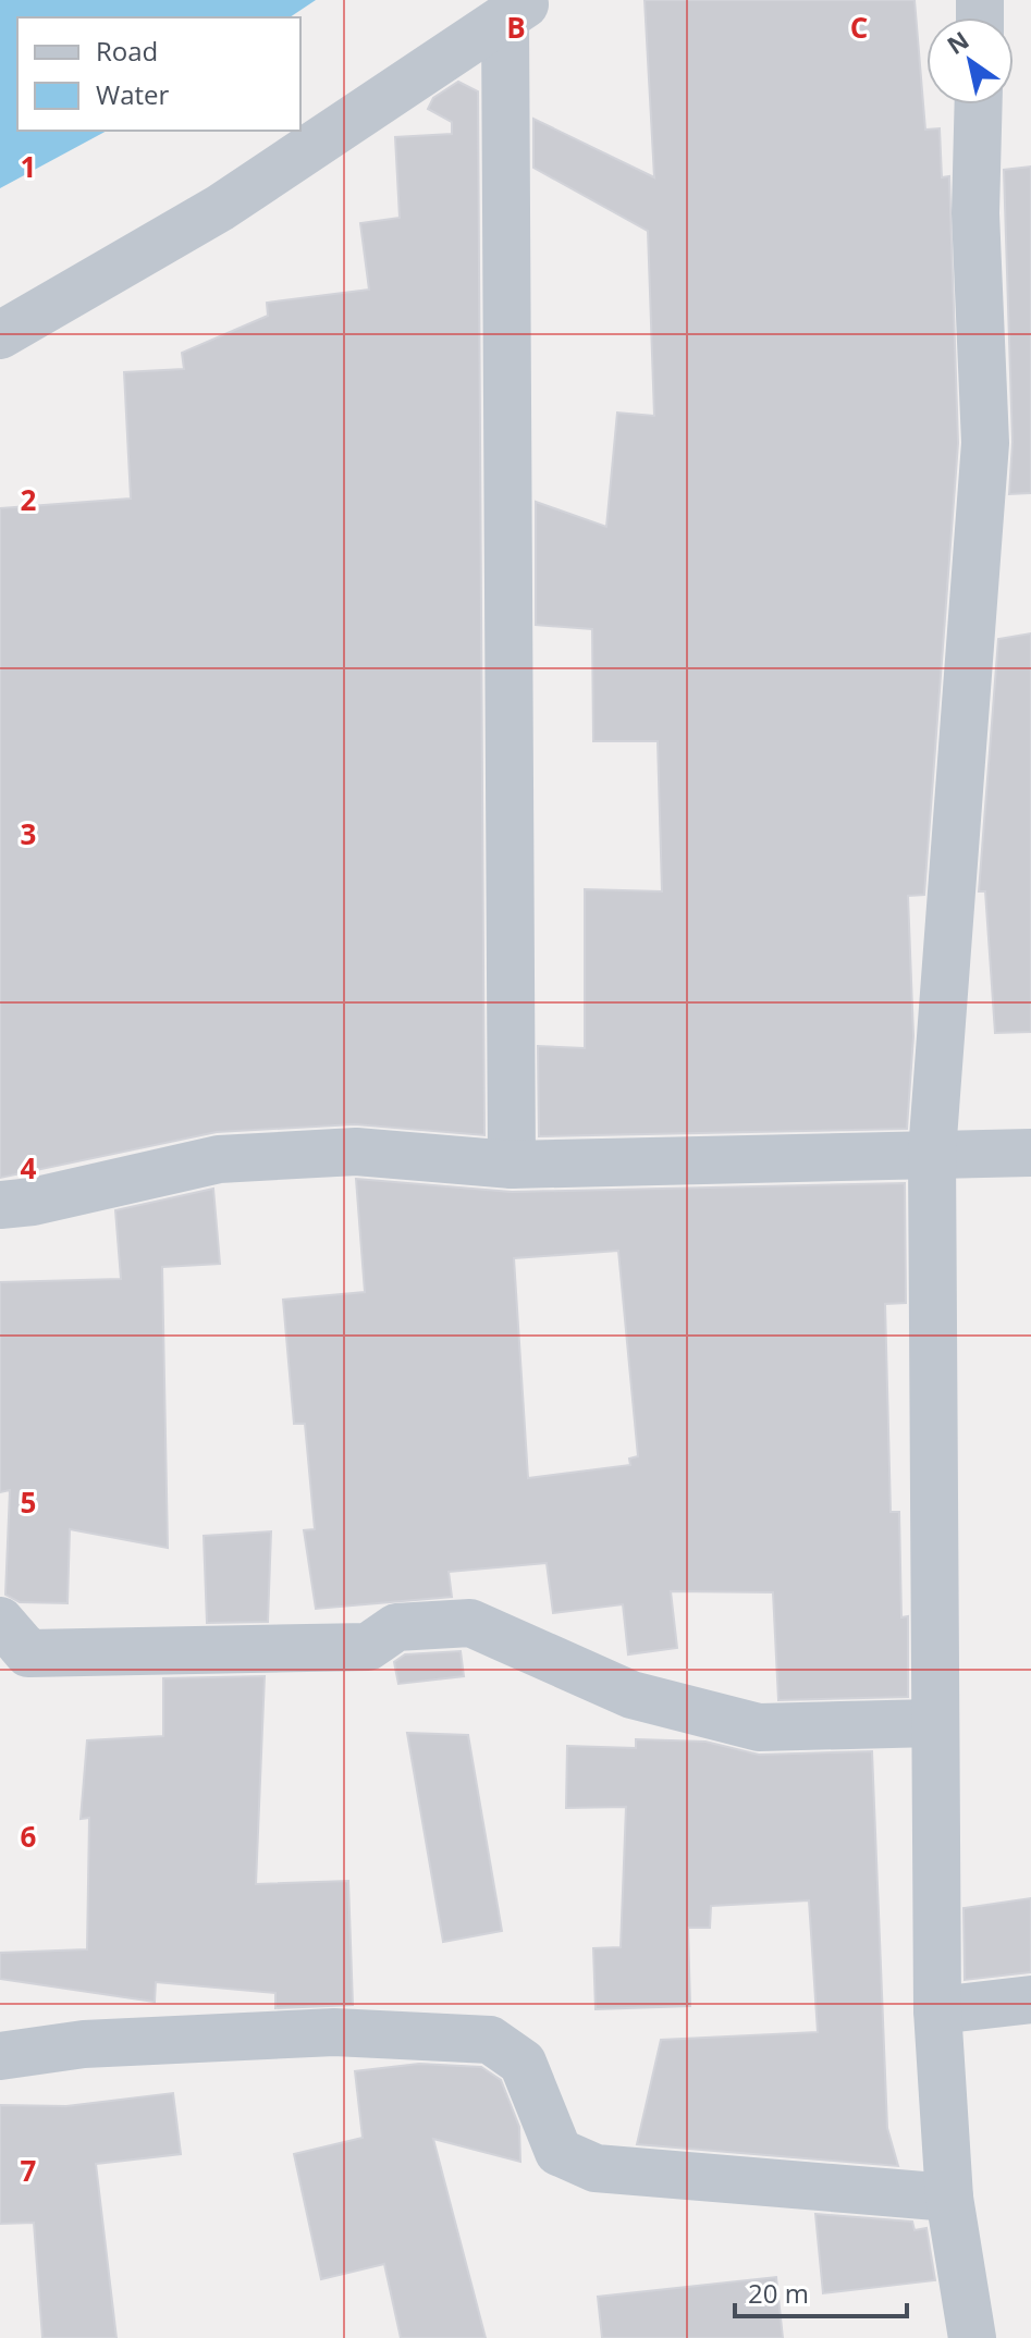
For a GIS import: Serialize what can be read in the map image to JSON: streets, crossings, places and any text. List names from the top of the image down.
{
  "legend": ["Road", "Water"],
  "scale_bar": "20 m",
  "north": "top left",
  "grid": {
    "columns": ["B", "C"],
    "rows": [
      "1",
      "2",
      "3",
      "4",
      "5",
      "6",
      "7"
    ]
  }
}
